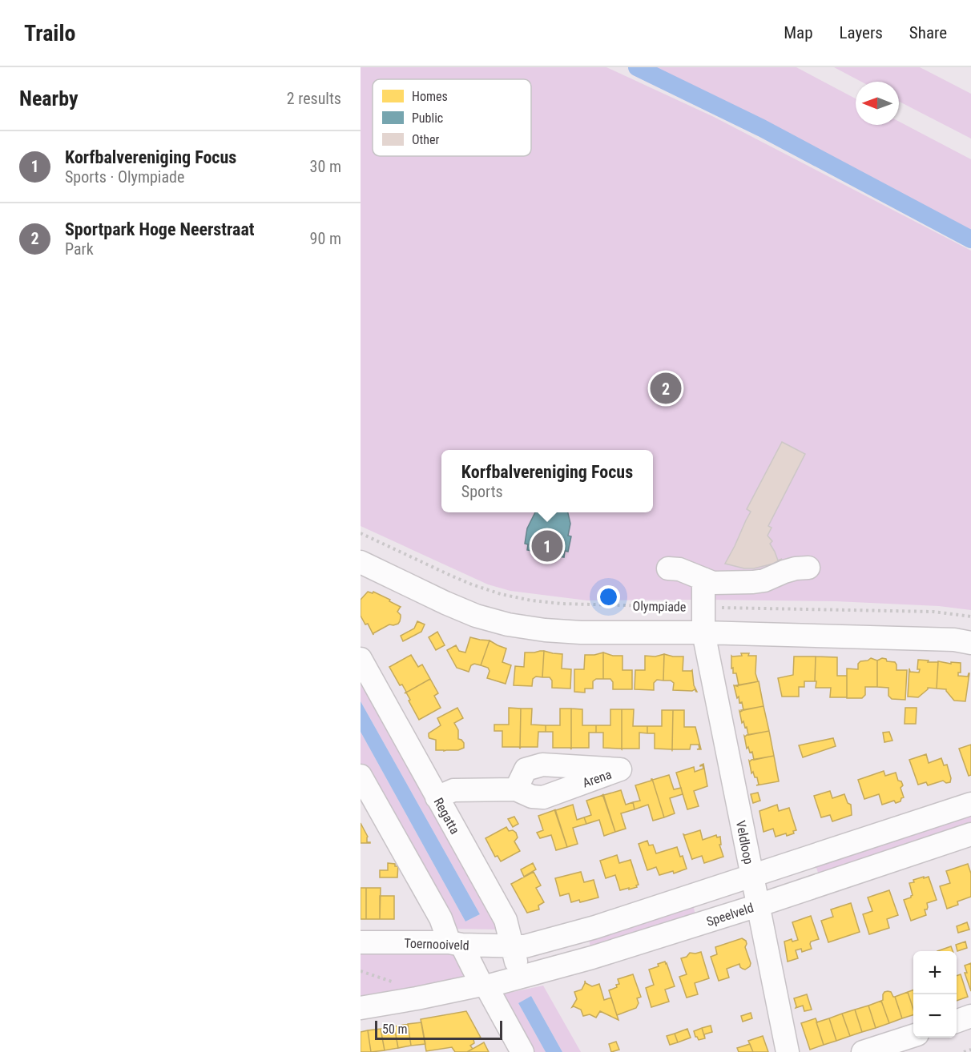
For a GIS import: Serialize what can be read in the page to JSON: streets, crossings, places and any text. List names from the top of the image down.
{
  "streets": {
    "street": [
      "Olympiade",
      "Regatta",
      "Veldloop",
      "Speelveld",
      "Toernooiveld"
    ]
  },
  "crossings": [
    ["Olympiade", "Veldloop"],
    ["Regatta", "Speelveld"],
    ["Regatta", "Toernooiveld"],
    ["Veldloop", "Speelveld"]
  ],
  "legend": ["Homes", "Public", "Other"],
  "scale_bar": "50 m",
  "north": "left",
  "page": {
    "header": "Trailo",
    "nav": ["Map", "Layers", "Share"],
    "heading": ["Nearby", "2 results"],
    "list": [
      {
        "mark": "1",
        "name": "Korfbalvereniging Focus",
        "note": "Sports · Olympiade",
        "value": "30 m"
      },
      {
        "mark": "2",
        "name": "Sportpark Hoge Neerstraat",
        "note": "Park",
        "value": "90 m"
      }
    ],
    "pins": ["2", "1"],
    "popup": ["Korfbalvereniging Focus", "Sports"],
    "map_buttons": ["+", "−"],
    "scale": "50 m"
  }
}
